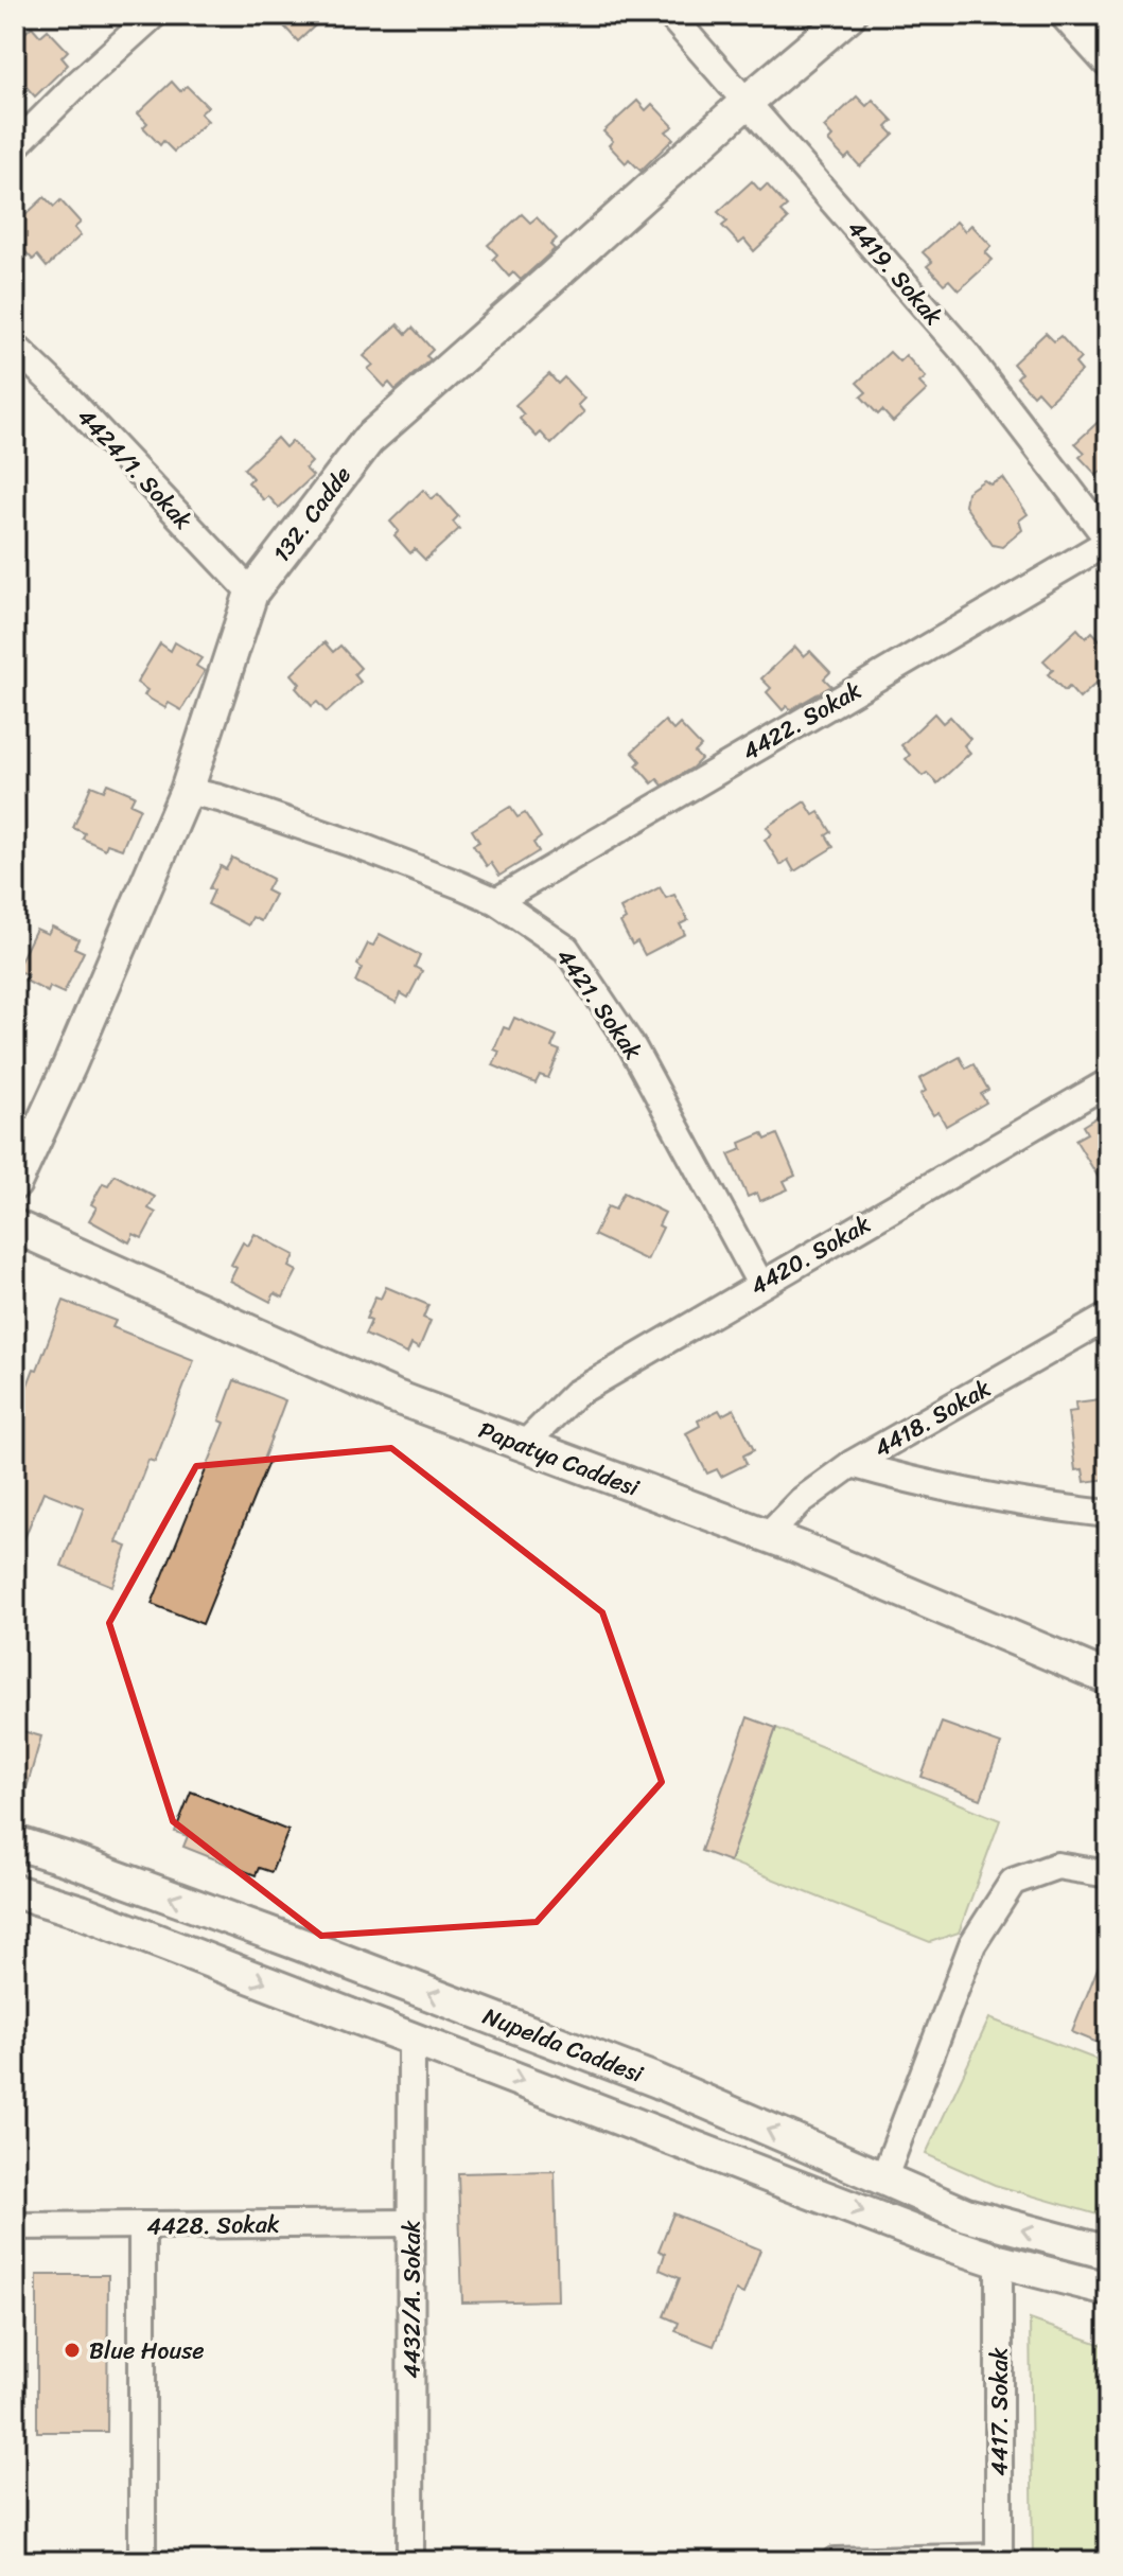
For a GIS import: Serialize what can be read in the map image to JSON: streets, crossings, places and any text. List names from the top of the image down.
{
  "streets": {
    "street": [
      "4419. Sokak",
      "4424/1. Sokak",
      "132. Cadde",
      "4422. Sokak",
      "4421. Sokak",
      "4420. Sokak",
      "4418. Sokak",
      "Papatya Caddesi",
      "Nupelda Caddesi",
      "4428. Sokak",
      "4432/A. Sokak",
      "4417. Sokak"
    ]
  },
  "crossings": [
    ["4419. Sokak", "132. Cadde"],
    ["4419. Sokak", "4422. Sokak"],
    ["4424/1. Sokak", "132. Cadde"],
    ["132. Cadde", "4421. Sokak"],
    ["4422. Sokak", "4421. Sokak"],
    ["4421. Sokak", "4420. Sokak"],
    ["4420. Sokak", "Papatya Caddesi"],
    ["4418. Sokak", "Papatya Caddesi"],
    ["Nupelda Caddesi", "4432/A. Sokak"],
    ["Nupelda Caddesi", "4417. Sokak"],
    ["4428. Sokak", "4432/A. Sokak"]
  ],
  "places": ["Blue House"]
}
